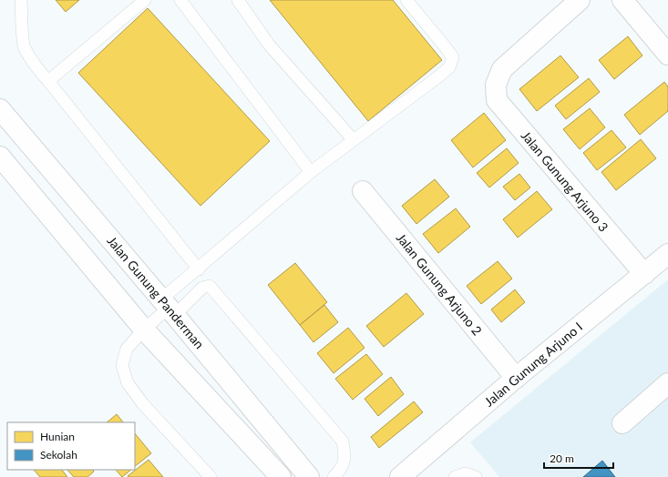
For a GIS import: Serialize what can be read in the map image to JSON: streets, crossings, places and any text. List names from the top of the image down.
{
  "streets": {
    "street": [
      "Jalan Gunung Arjuno 3",
      "Jalan Gunung Arjuno 2",
      "Jalan Gunung Panderman",
      "Jalan Gunung Arjuno I"
    ]
  },
  "crossings": [
    ["Jalan Gunung Arjuno 3", "Jalan Gunung Arjuno I"],
    ["Jalan Gunung Arjuno 2", "Jalan Gunung Arjuno I"]
  ],
  "legend": ["Hunian", "Sekolah"],
  "scale_bar": "20 m"
}
